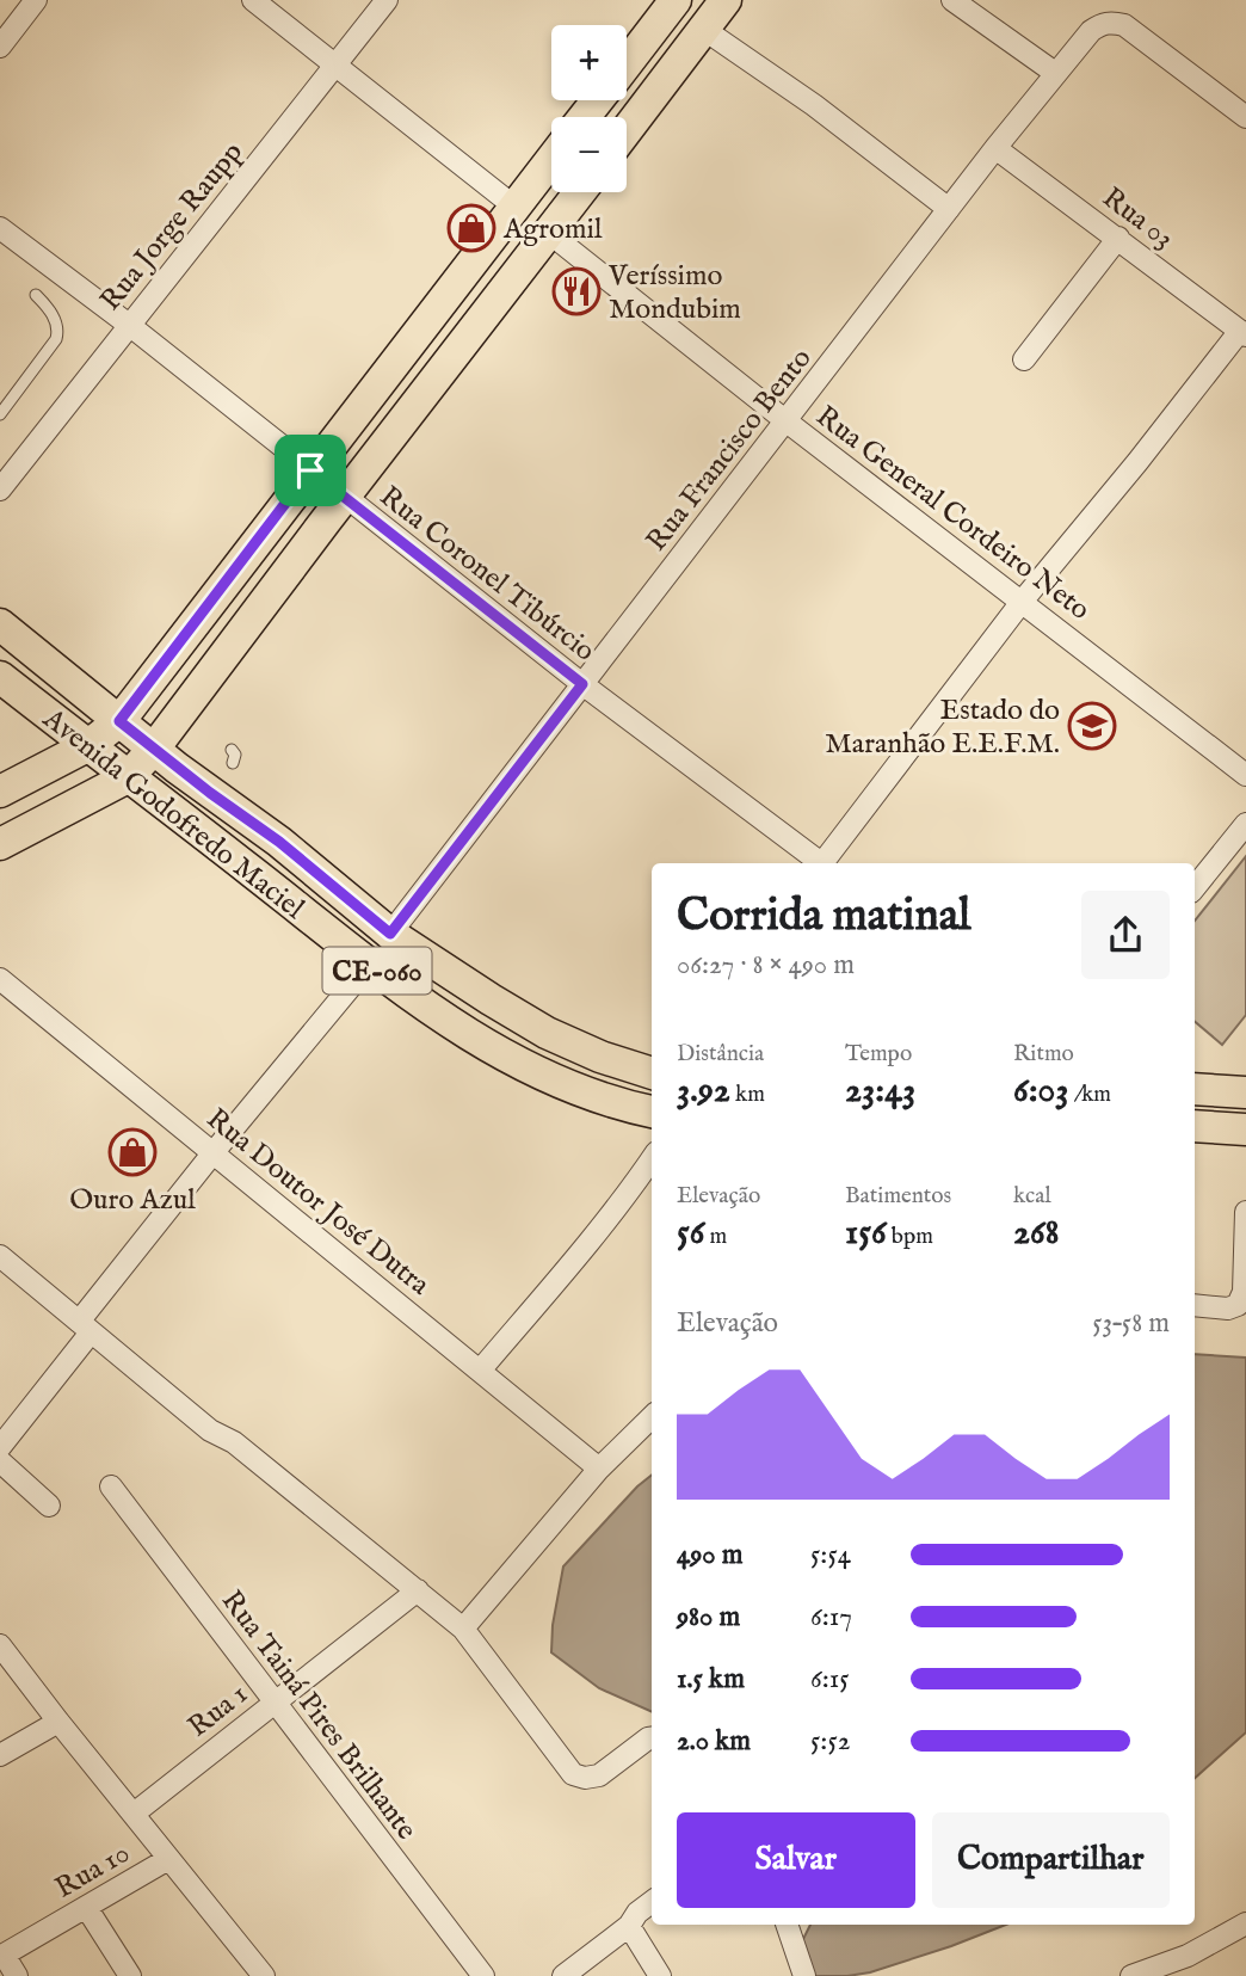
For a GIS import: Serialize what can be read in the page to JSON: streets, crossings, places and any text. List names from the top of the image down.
{
  "streets": {
    "main road": ["Avenida Godofredo Maciel", "CE-060"],
    "street": [
      "Rua 03",
      "Rua Jorge Raupp",
      "Rua Francisco Bento",
      "Rua General Cordeiro Neto",
      "Rua Coronel Tibúrcio",
      "Rua Doutor José Dutra",
      "Rua 1",
      "Rua Tainá Pires Brilhante",
      "Rua 10"
    ]
  },
  "crossings": [
    ["Rua 03", "Rua Francisco Bento"],
    ["Rua Jorge Raupp", "Rua Coronel Tibúrcio"],
    ["Rua Francisco Bento", "Rua General Cordeiro Neto"],
    ["Rua Francisco Bento", "Rua Coronel Tibúrcio"],
    ["Rua Francisco Bento", "Avenida Godofredo Maciel"],
    ["Rua 1", "Rua Tainá Pires Brilhante"]
  ],
  "places": {
    "shop": ["Agromil", "Ouro Azul"],
    "restaurant": ["Veríssimo Mondubim"],
    "school or university": ["Estado do Maranhão E.E.F.M."]
  },
  "page": {
    "map_buttons": ["+", "−"],
    "heading": ["Corrida matinal", "06:27 · 8 × 490 m"],
    "stats": [
      ["Distância", "3.92 km"],
      ["Tempo", "23:43"],
      ["Ritmo", "6:03 /km"],
      ["Elevação", "56 m"],
      ["Batimentos", "156 bpm"],
      ["kcal", "268"]
    ],
    "chart": ["Elevação", "53–58 m"],
    "list": [
      {
        "name": "490 m",
        "note": "5:54"
      },
      {
        "name": "980 m",
        "note": "6:17"
      },
      {
        "name": "1.5 km",
        "note": "6:15"
      },
      {
        "name": "2.0 km",
        "note": "5:52"
      }
    ],
    "buttons": ["Salvar", "Compartilhar"]
  }
}
